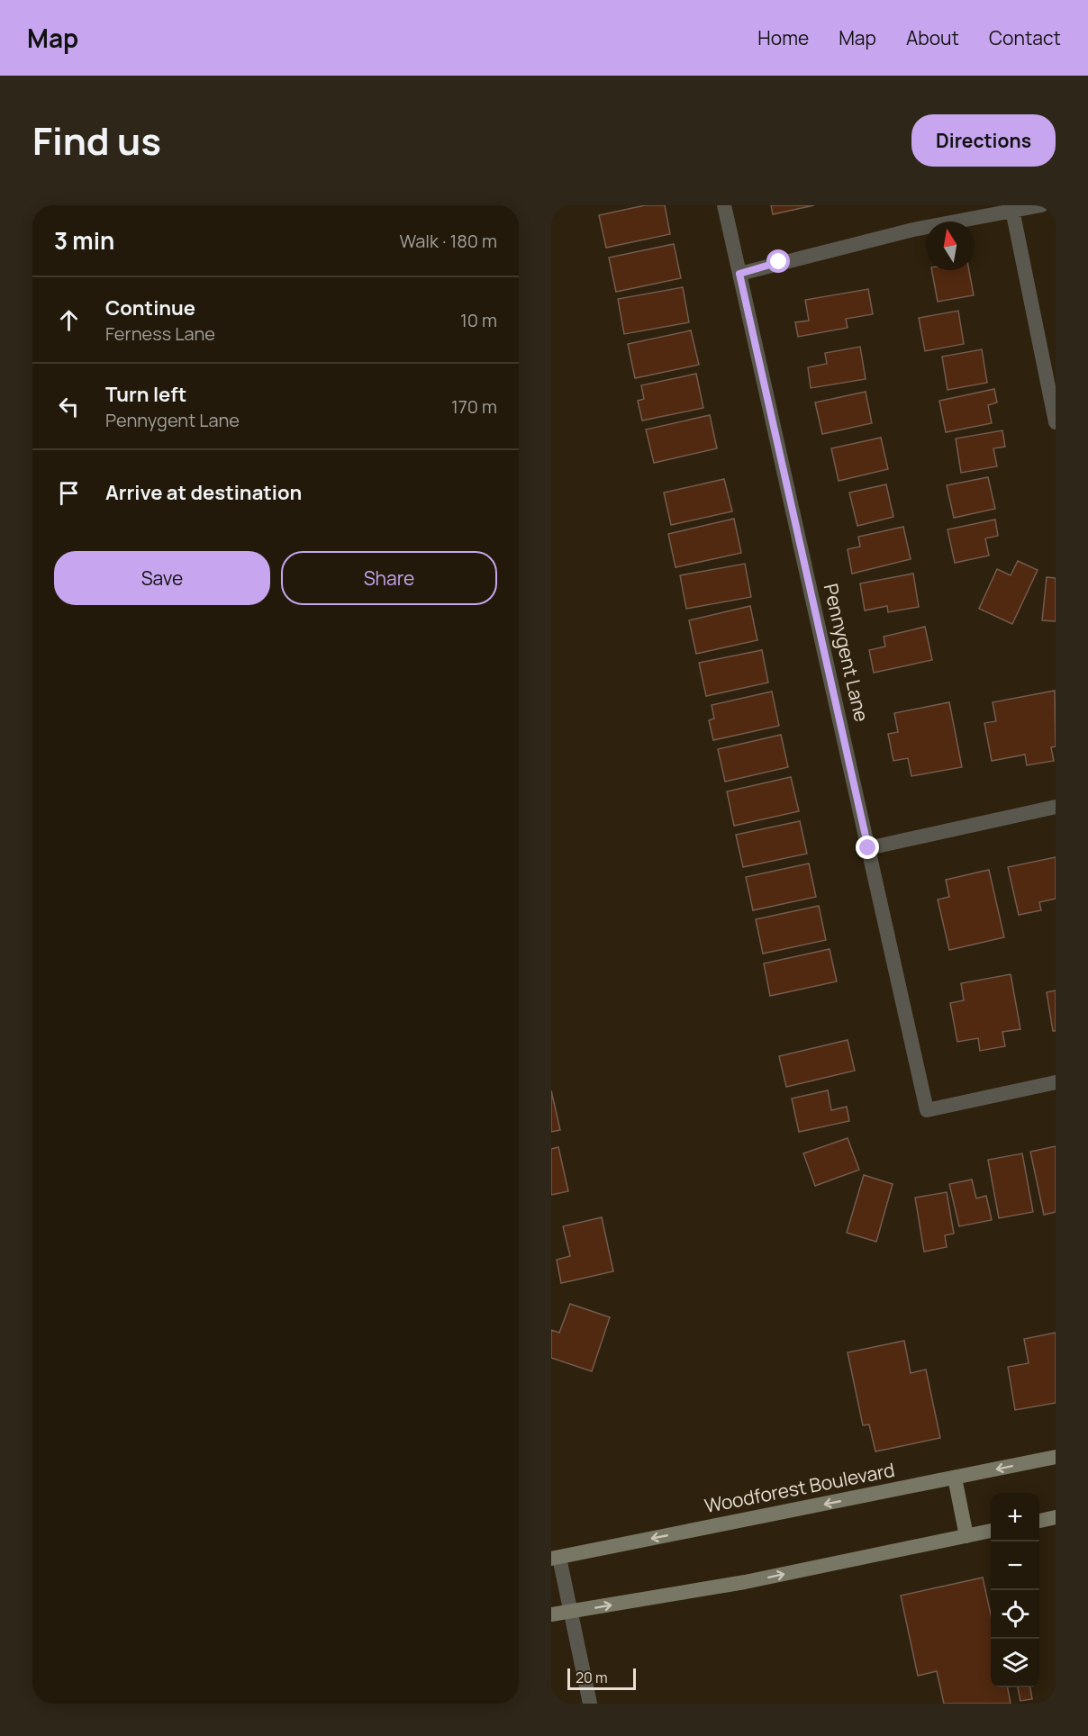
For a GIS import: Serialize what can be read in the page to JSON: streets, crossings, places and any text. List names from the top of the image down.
{
  "streets": {
    "main road": ["Woodforest Boulevard"],
    "street": ["Pennygent Lane"]
  },
  "scale_bar": "20 m",
  "north": "top",
  "page": {
    "header": "Map",
    "nav": [
      "Home",
      "Map",
      "About",
      "Contact"
    ],
    "title": "Find us",
    "buttons": [
      "Directions",
      ["Save", "Share"]
    ],
    "heading": ["3 min", "Walk · 180 m"],
    "list": [
      ["Continue", "Ferness Lane", "10 m"],
      ["Turn left", "Pennygent Lane", "170 m"],
      "Arrive at destination"
    ],
    "map_buttons": ["+", "−"],
    "scale": "20 m"
  }
}
